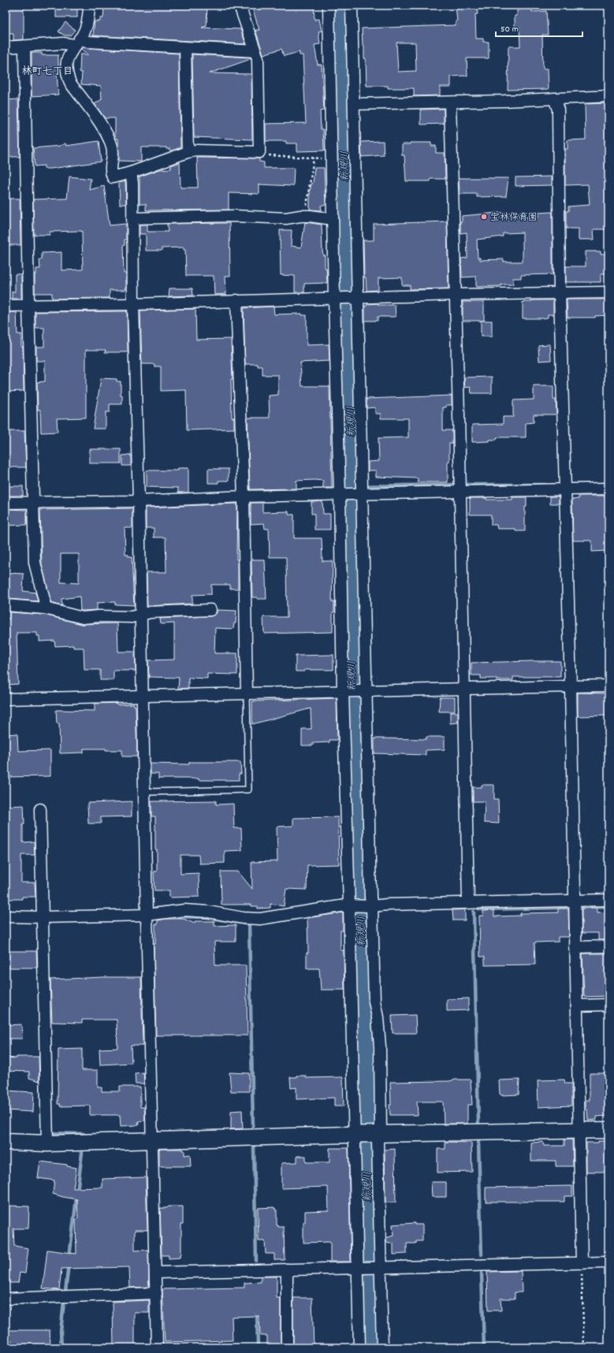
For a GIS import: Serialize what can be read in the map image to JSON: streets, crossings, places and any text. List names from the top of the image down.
{
  "districts": ["林町七丁目"],
  "water": ["新規川"],
  "places": ["宝林保育園"],
  "scale_bar": "50 m"
}
